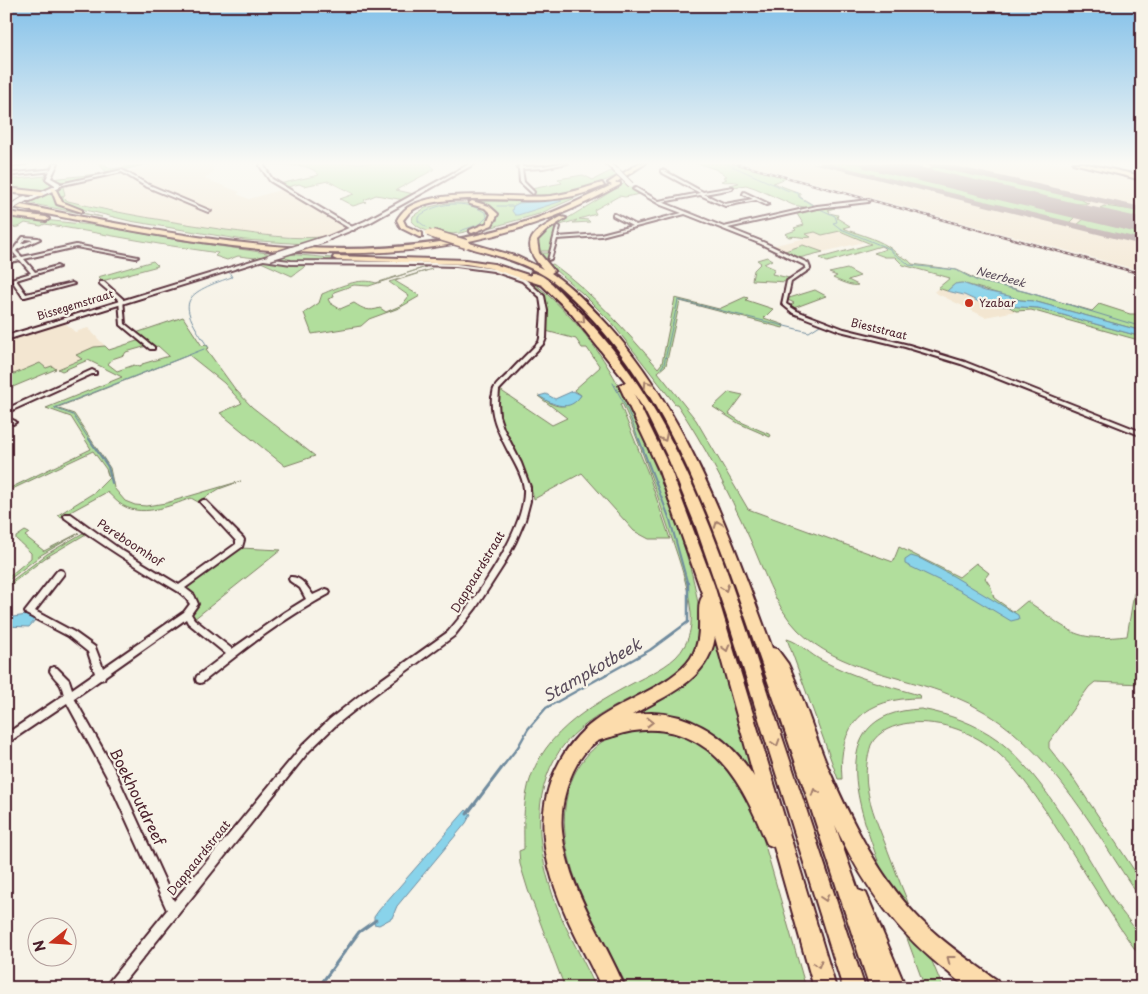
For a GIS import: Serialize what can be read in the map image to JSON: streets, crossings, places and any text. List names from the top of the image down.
{
  "streets": {
    "street": [
      "Bissegemstraat",
      "Bieststraat",
      "Pereboomhof",
      "Dappaardstraat",
      "Boekhoutdreef"
    ]
  },
  "crossings": [
    ["Dappaardstraat", "Boekhoutdreef"]
  ],
  "water": ["Neerbeek", "Stampkotbeek"],
  "places": ["Yzabar"],
  "north": "left"
}
